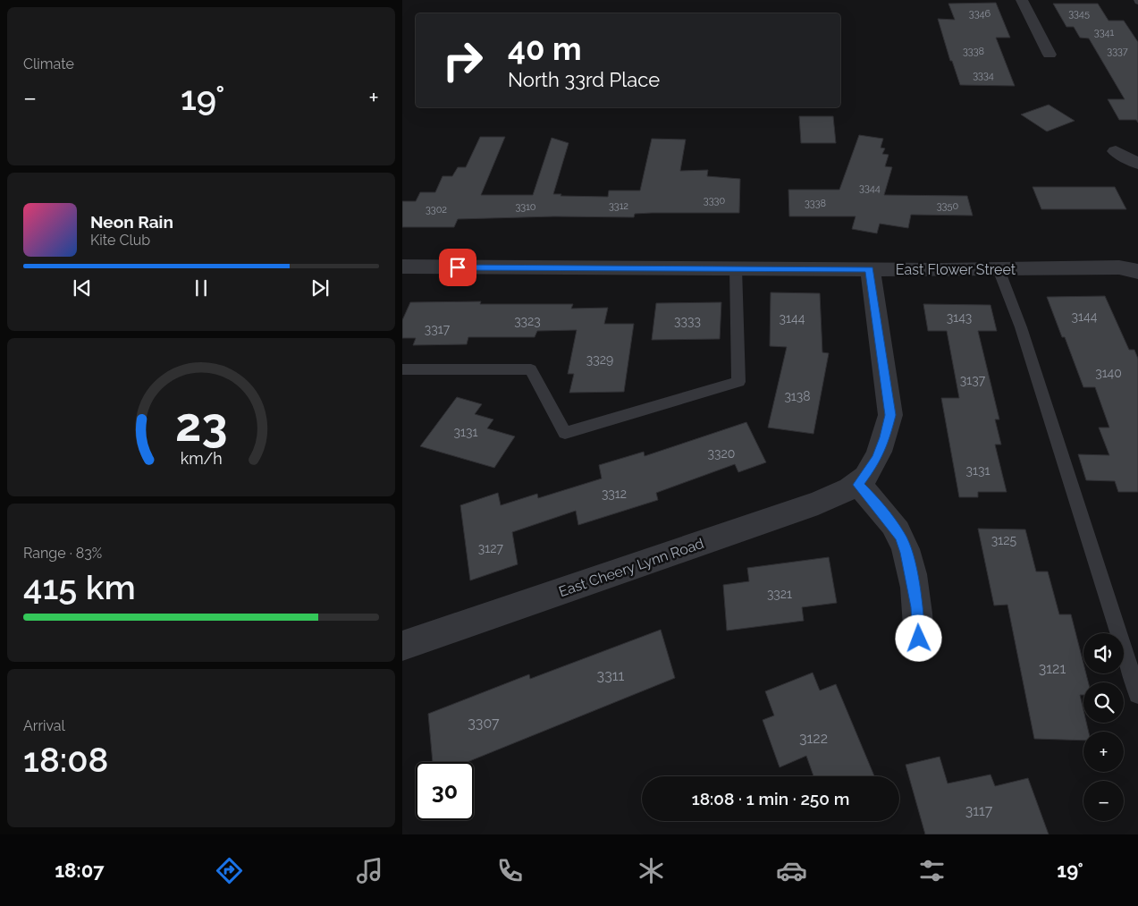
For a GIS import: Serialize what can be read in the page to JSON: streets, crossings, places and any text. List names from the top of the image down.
{
  "streets": {
    "street": ["East Flower Street", "East Cheery Lynn Road"]
  },
  "house_numbers": [
    "3346",
    "3345",
    "3341",
    "3338",
    "3337",
    "3334",
    "3344",
    "3330",
    "3338",
    "3312",
    "3350",
    "3310",
    "3302",
    "3144",
    "3143",
    "3144",
    "3323",
    "3333",
    "3317",
    "3329",
    "3140",
    "3137",
    "3138",
    "3131",
    "3320",
    "3131",
    "3312",
    "3125",
    "3127",
    "3321",
    "3121",
    "3311",
    "3307",
    "3122",
    "3117"
  ],
  "page": {
    "tile": [
      "Climate",
      ["Range · 83%", "415 km"],
      ["Arrival", "18:08"]
    ],
    "turn": ["40 m", "North 33rd Place"],
    "heat": ["−", "19°", "+"],
    "song": ["Neon Rain", "Kite Club"],
    "map_buttons": ["+", "−"],
    "limit": "30",
    "trip": "18:08 · 1 min · 250 m",
    "tabs": ["18:07", "19°"],
    "gauge": ["23", "km/h"]
  }
}
